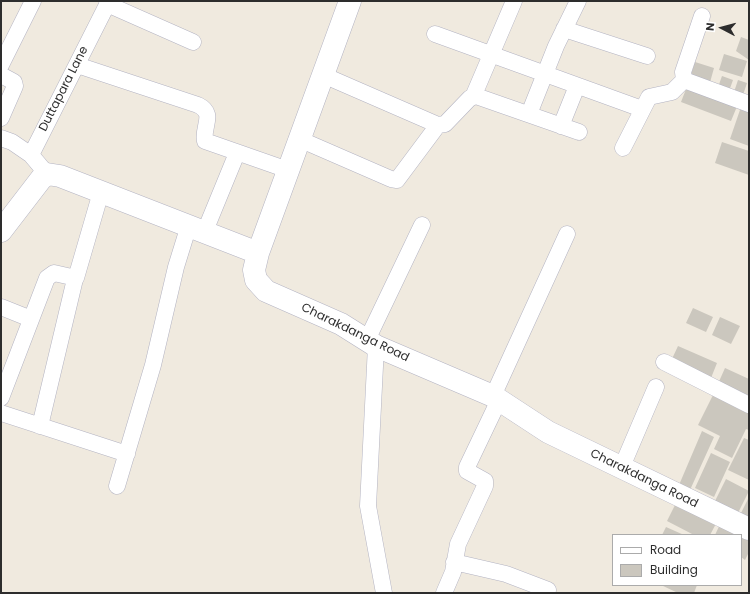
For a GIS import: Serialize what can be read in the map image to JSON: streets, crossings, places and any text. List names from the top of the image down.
{
  "streets": {
    "street": ["Duttapara Lane", "Charakdanga Road"]
  },
  "legend": ["Road", "Building"],
  "north": "left"
}
